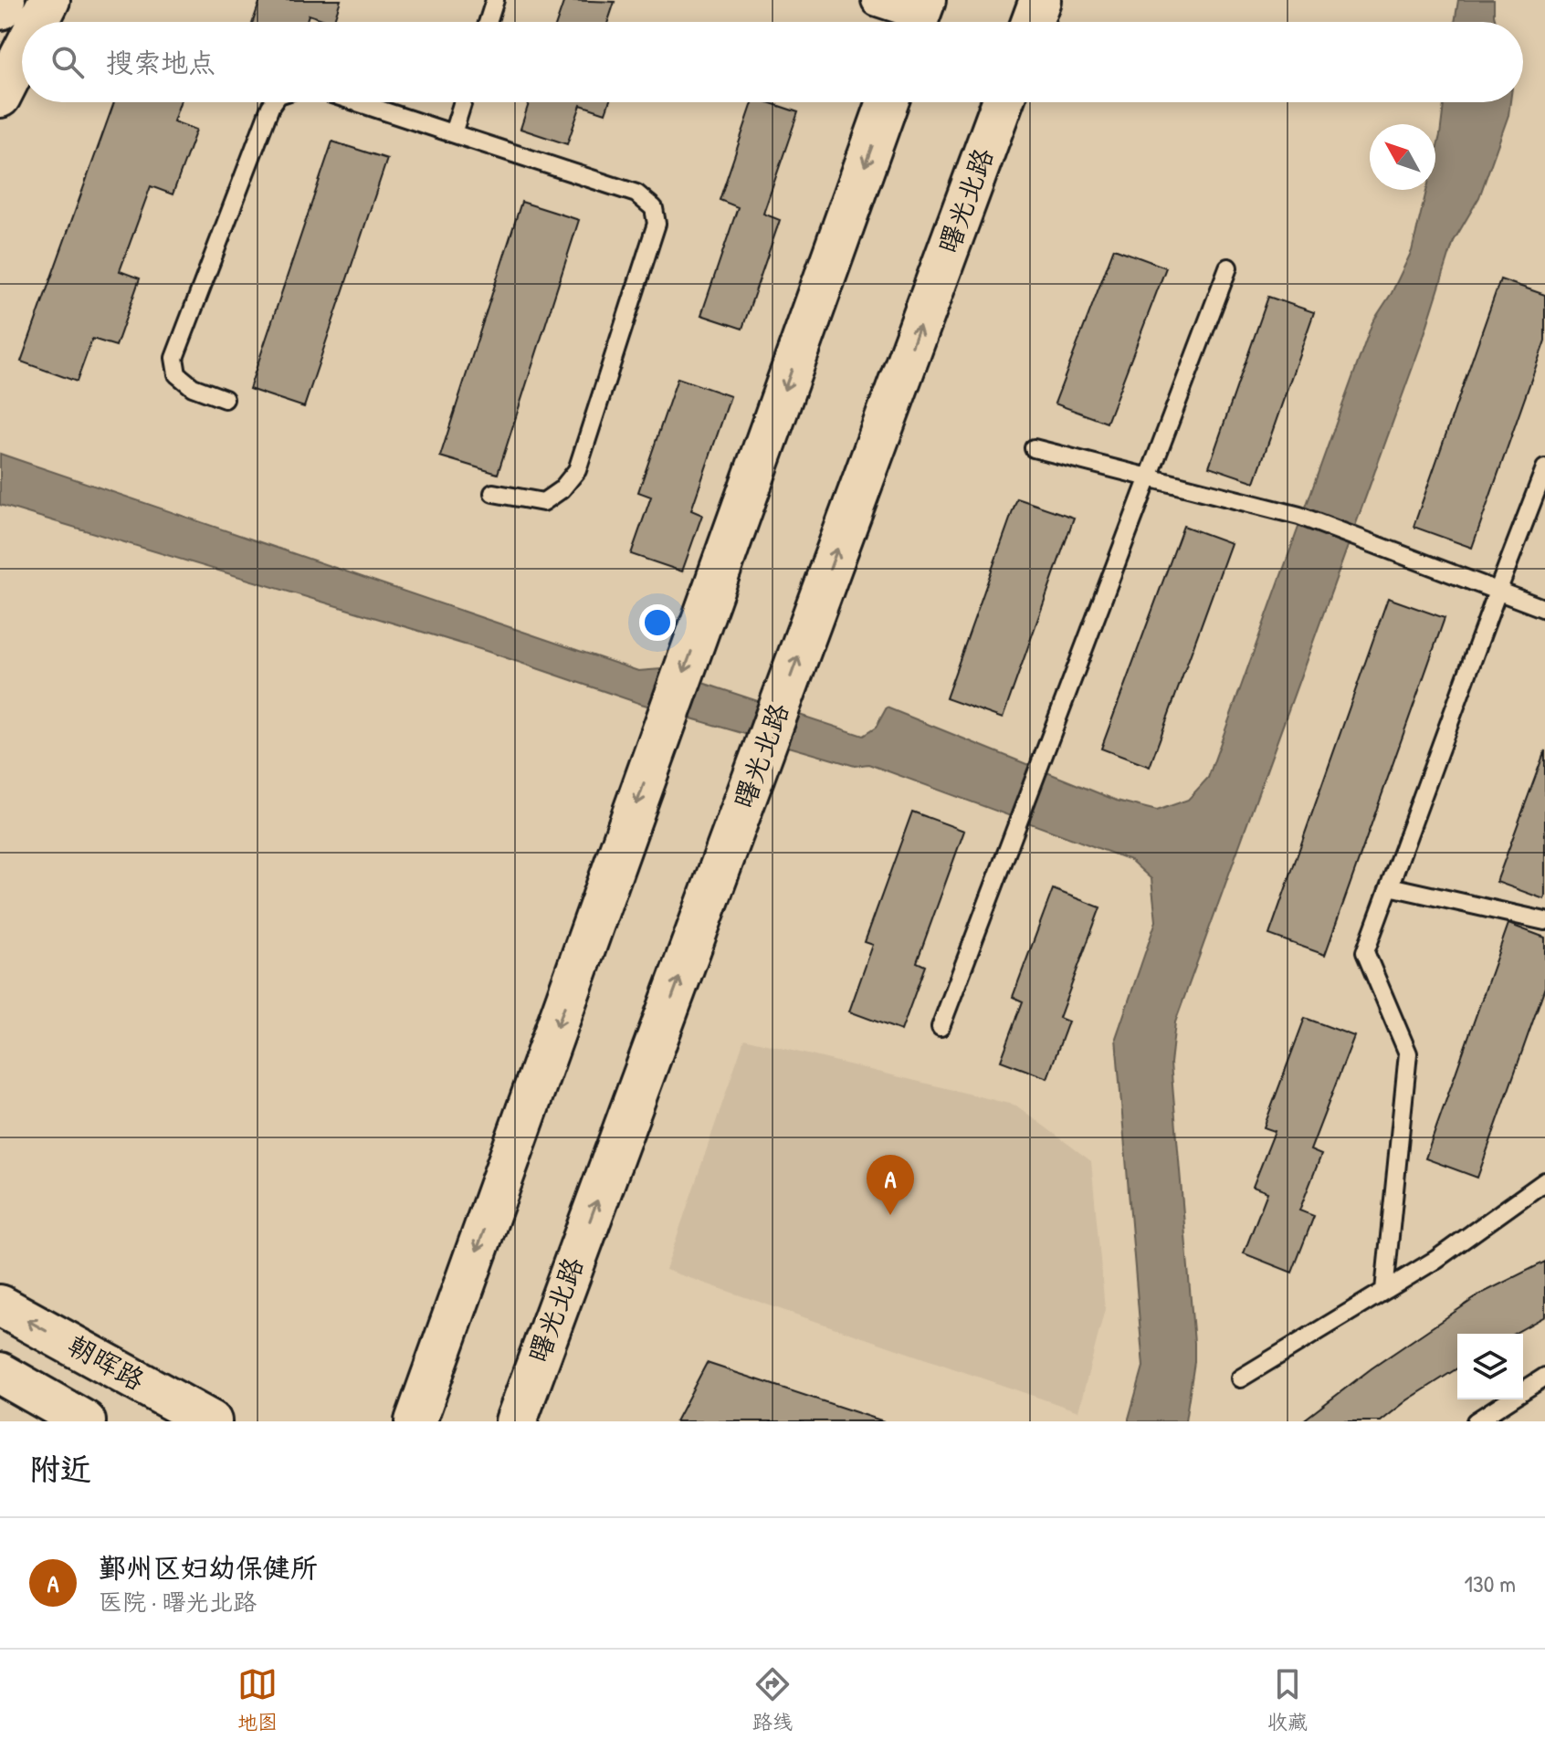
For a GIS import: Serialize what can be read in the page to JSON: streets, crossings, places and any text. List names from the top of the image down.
{
  "streets": {
    "main road": ["曙光北路", "朝晖路"]
  },
  "north": "top left",
  "page": {
    "search": "搜索地点",
    "pins": "A",
    "heading": "附近",
    "list": [
      {
        "mark": "A",
        "name": "鄞州区妇幼保健所",
        "note": "医院 · 曙光北路",
        "value": "130 m"
      }
    ],
    "nav": ["地图", "路线", "收藏"]
  }
}
